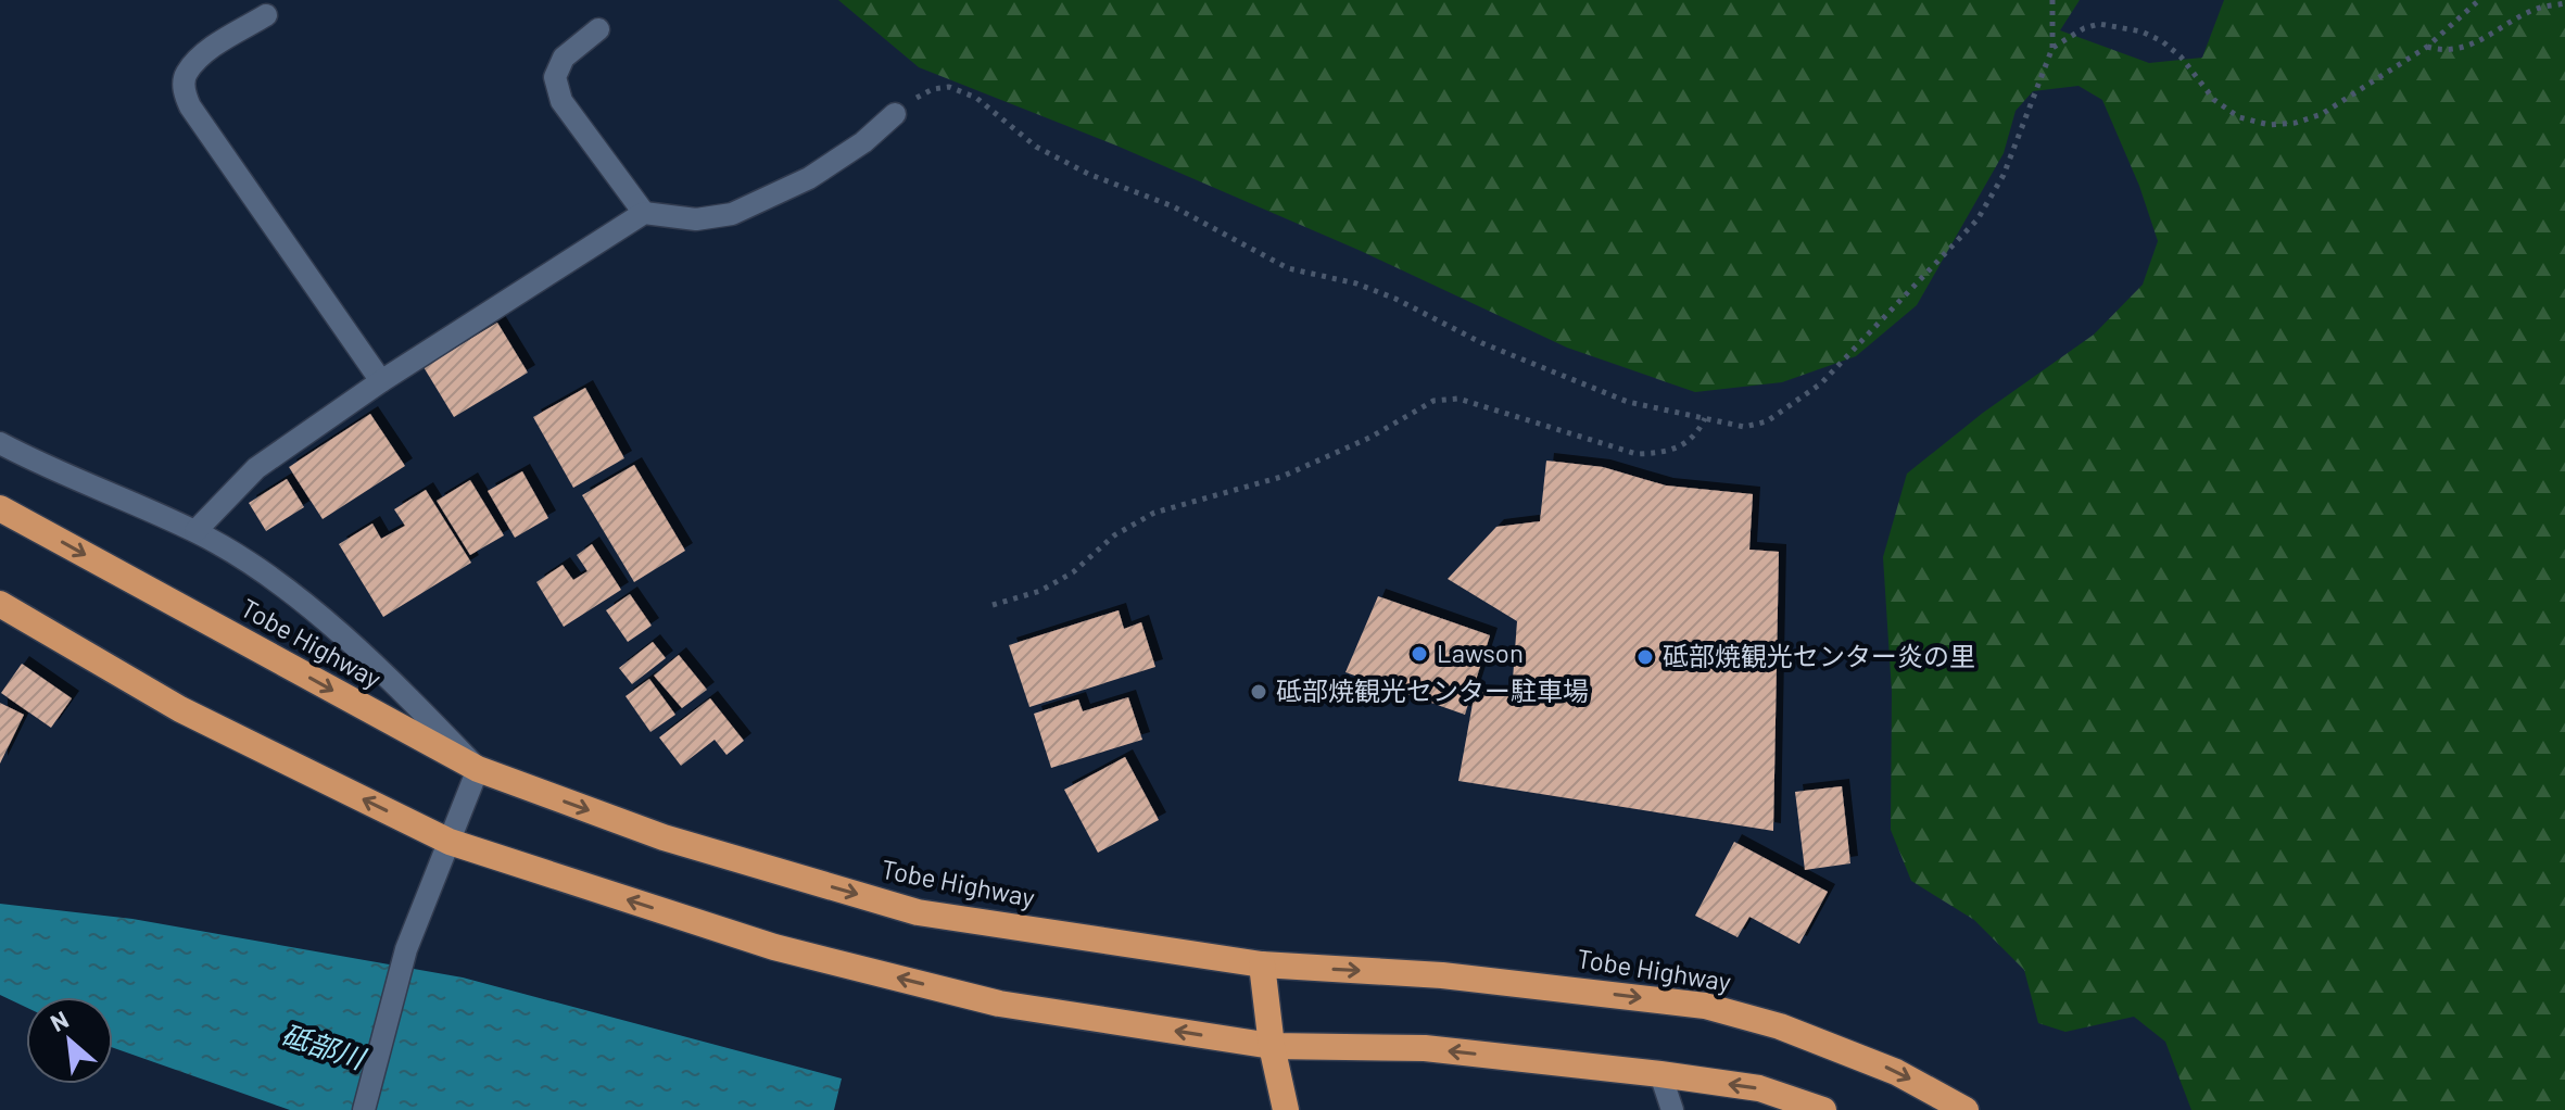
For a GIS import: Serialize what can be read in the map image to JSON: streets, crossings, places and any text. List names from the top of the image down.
{
  "streets": {
    "highway": ["Tobe Highway"]
  },
  "water": ["砥部川"],
  "places": ["Lawson", "砥部焼観光センター炎の里", "砥部焼観光センター駐車場"],
  "north": "top left"
}
